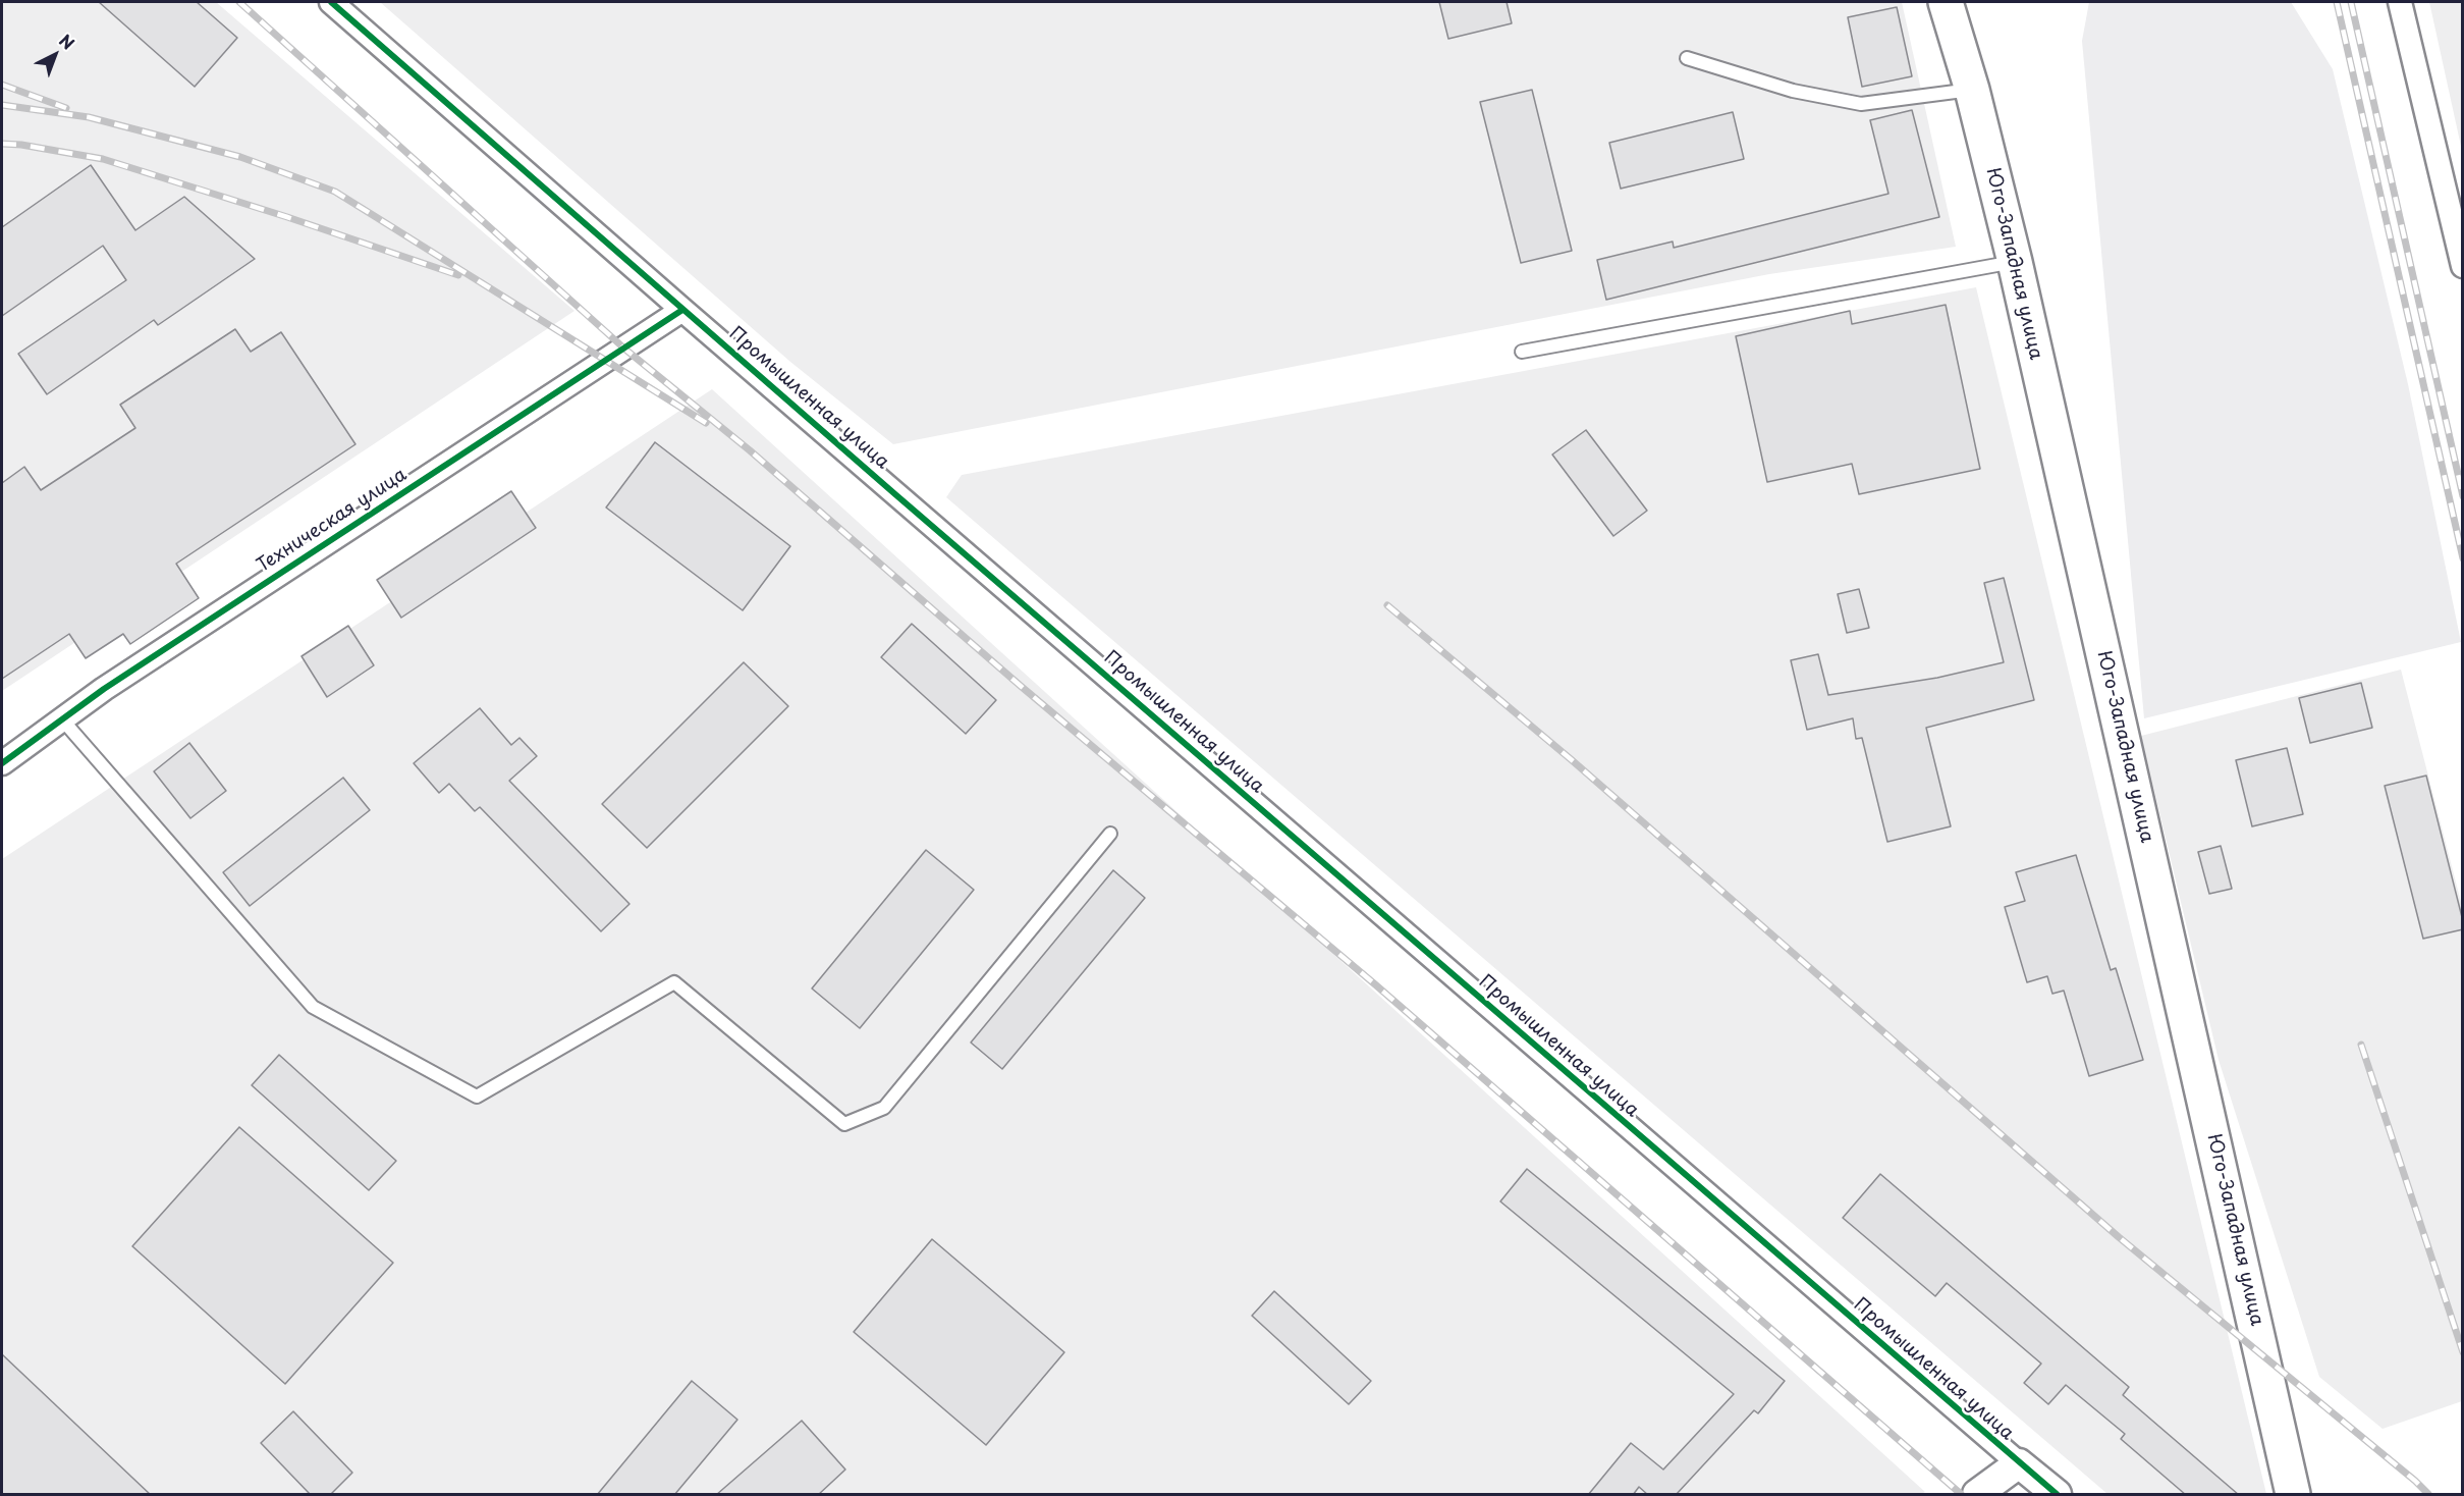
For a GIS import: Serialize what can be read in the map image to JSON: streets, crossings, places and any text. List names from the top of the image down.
{
  "streets": {
    "main road": ["Юго-Западная улица"],
    "street": ["Промышленная улица", "Техническая улица"]
  },
  "crossings": [
    ["Промышленная улица", "Техническая улица"]
  ],
  "north": "top right"
}
